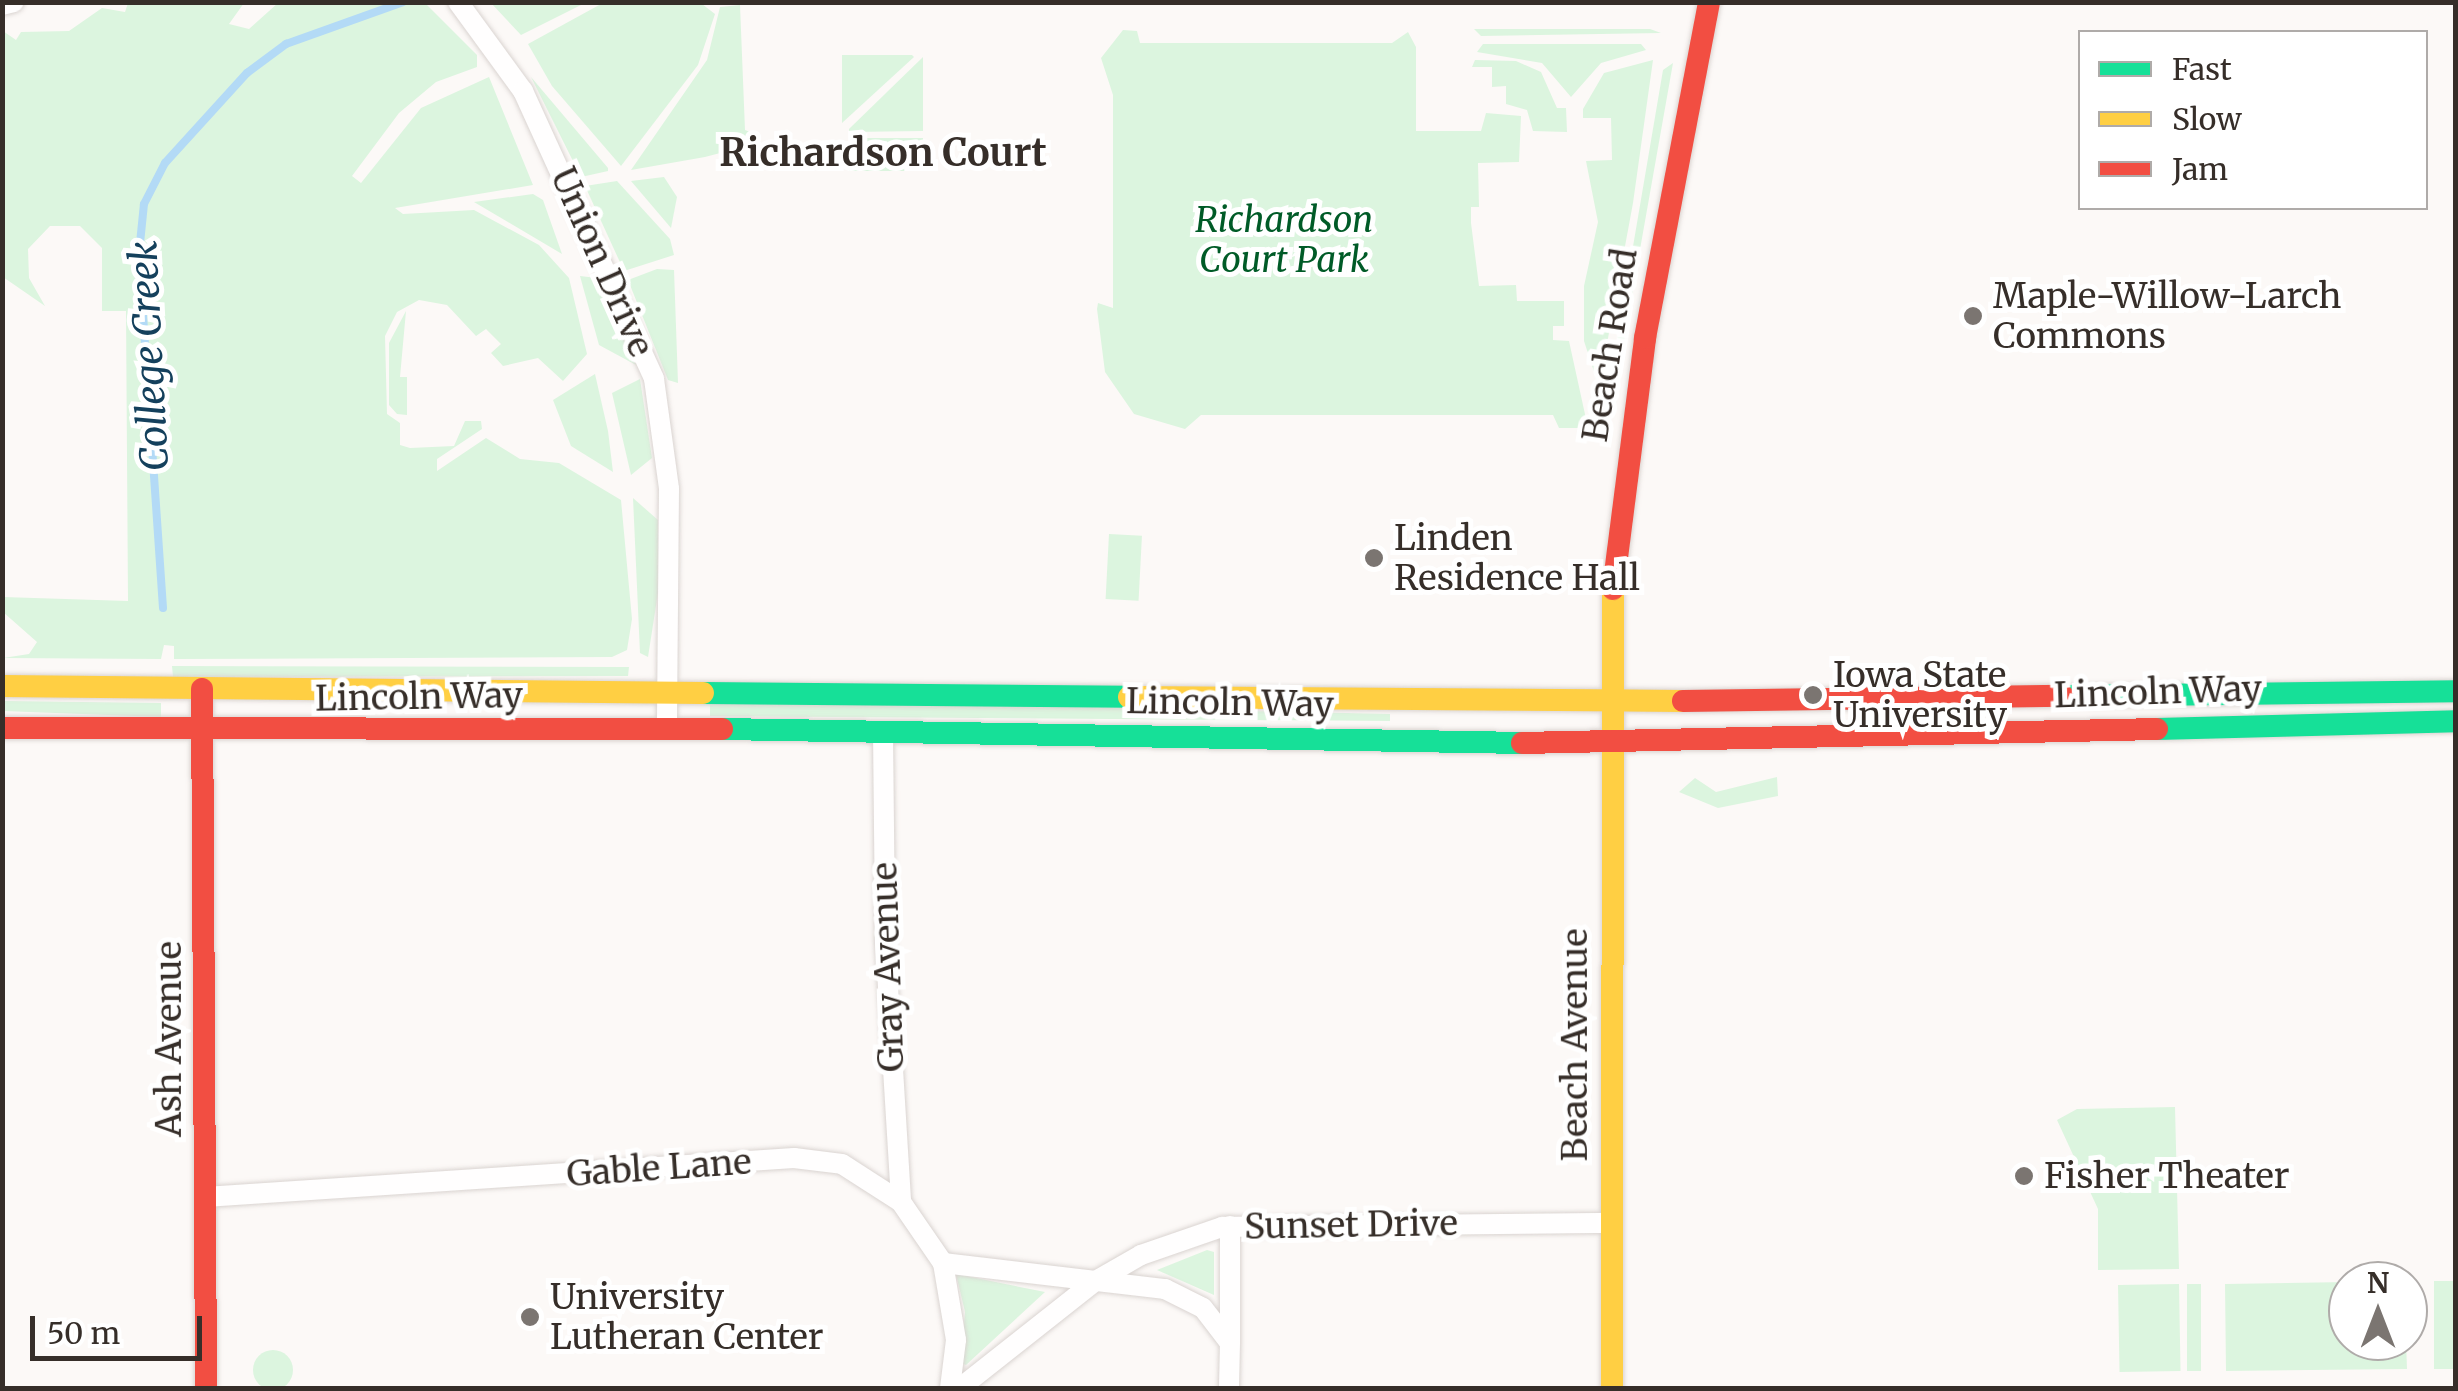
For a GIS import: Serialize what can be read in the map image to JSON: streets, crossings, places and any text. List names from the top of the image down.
{
  "streets": {
    "main road": [
      "Beach Road",
      "Lincoln Way",
      "Ash Avenue",
      "Beach Avenue"
    ],
    "street": [
      "Union Drive",
      "Gray Avenue",
      "Gable Lane",
      "Sunset Drive"
    ]
  },
  "crossings": [
    ["Union Drive", "Lincoln Way"],
    ["Beach Road", "Lincoln Way"],
    ["Beach Road", "Beach Avenue"],
    ["Lincoln Way", "Gray Avenue"],
    ["Lincoln Way", "Ash Avenue"],
    ["Lincoln Way", "Beach Avenue"],
    ["Gray Avenue", "Gable Lane"],
    ["Ash Avenue", "Gable Lane"],
    ["Beach Avenue", "Sunset Drive"]
  ],
  "districts": ["Richardson Court"],
  "water": ["College Creek"],
  "parks": ["Richardson Court Park"],
  "places": [
    "Maple-Willow-Larch Commons",
    "Linden Residence Hall",
    "Iowa State University",
    "Fisher Theater",
    "University Lutheran Center"
  ],
  "legend": ["Fast", "Slow", "Jam"],
  "scale_bar": "50 m",
  "north": "top"
}
